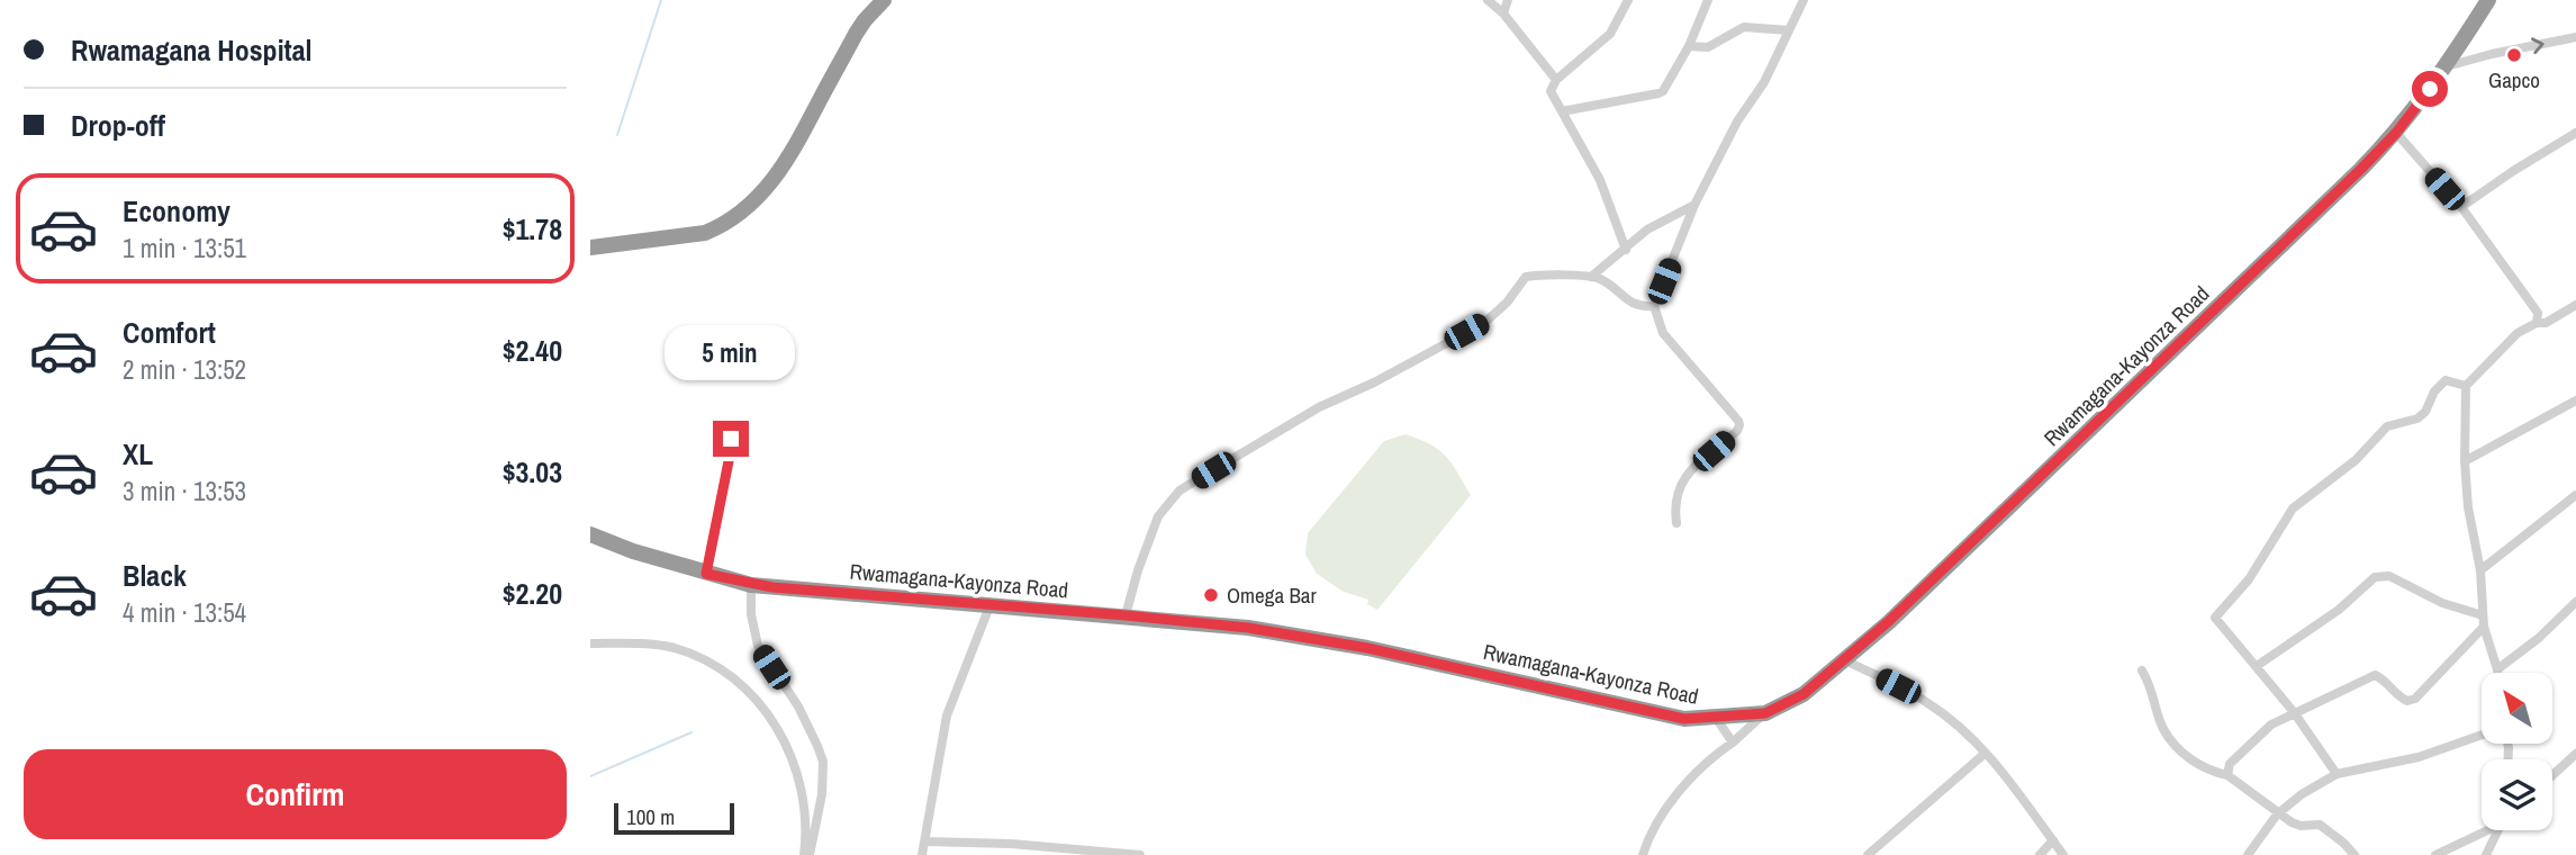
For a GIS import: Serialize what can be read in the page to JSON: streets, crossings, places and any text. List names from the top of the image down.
{
  "streets": {
    "highway": ["Rwamagana-Kayonza Road"]
  },
  "places": ["Gapco", "Omega Bar"],
  "scale_bar": "100 m",
  "north": "top left",
  "page": {
    "banner": ["Rwamagana Hospital", "Drop-off"],
    "list": [
      {
        "name": "Economy",
        "note": "1 min · 13:51",
        "value": "$1.78"
      },
      {
        "name": "Comfort",
        "note": "2 min · 13:52",
        "value": "$2.40"
      },
      {
        "name": "XL",
        "note": "3 min · 13:53",
        "value": "$3.03"
      },
      {
        "name": "Black",
        "note": "4 min · 13:54",
        "value": "$2.20"
      }
    ],
    "bubble": "5 min",
    "buttons": "Confirm",
    "scale": "100 m"
  }
}
